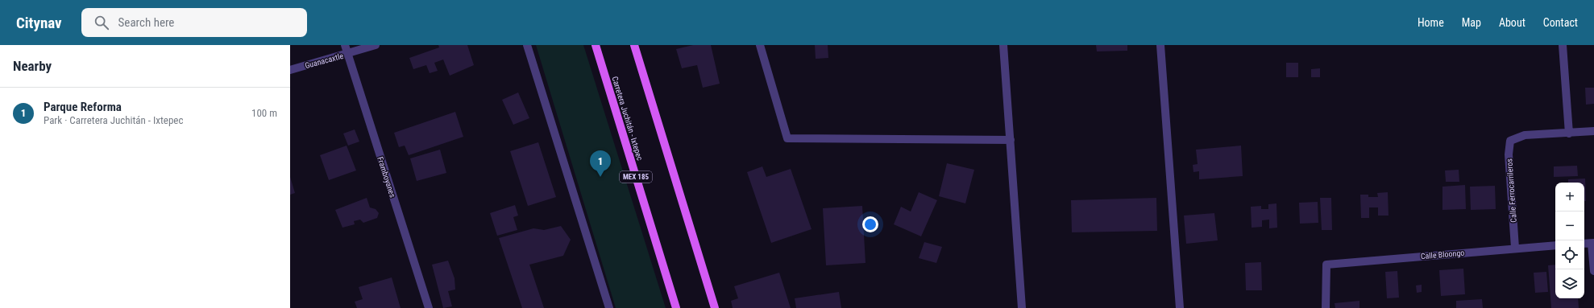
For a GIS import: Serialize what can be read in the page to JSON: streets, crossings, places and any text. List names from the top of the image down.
{
  "streets": {
    "main road": ["Carretera Juchitán - Ixtepec", "MEX 185"],
    "street": [
      "Guanacaxtle",
      "Framboyanes",
      "Calle Ferrocarrileros",
      "Calle Bloongo"
    ]
  },
  "crossings": [
    ["Guanacaxtle", "Framboyanes"],
    ["Calle Ferrocarrileros", "Calle Bloongo"]
  ],
  "page": {
    "header": "Citynav",
    "search": "Search here",
    "nav": [
      "Home",
      "Map",
      "About",
      "Contact"
    ],
    "heading": "Nearby",
    "list": [
      {
        "mark": "1",
        "name": "Parque Reforma",
        "note": "Park · Carretera Juchitán - Ixtepec",
        "value": "100 m"
      }
    ],
    "pins": "1",
    "map_buttons": ["+", "−"]
  }
}
